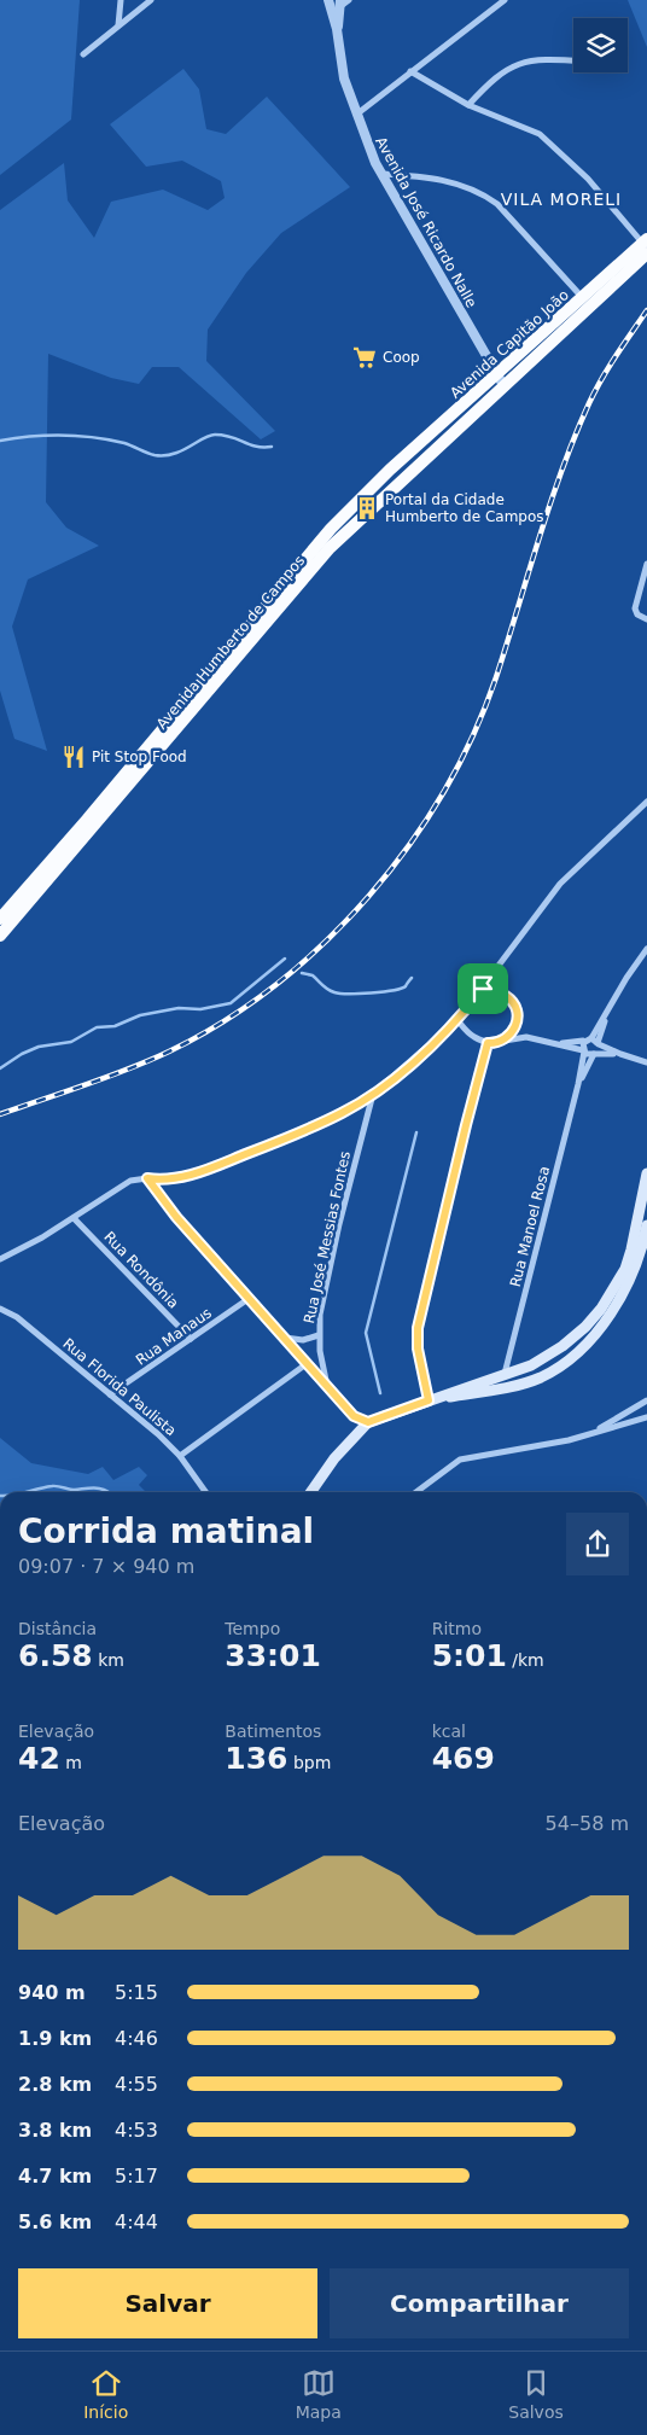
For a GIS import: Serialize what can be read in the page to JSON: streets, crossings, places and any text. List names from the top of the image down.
{
  "streets": {
    "highway": ["Avenida Capitão João", "Avenida Humberto de Campos"],
    "street": [
      "Avenida José Ricardo Nalle",
      "Rua Manoel Rosa",
      "Rua José Messias Fontes",
      "Rua Rondônia",
      "Rua Manaus",
      "Rua Florida Paulista"
    ]
  },
  "crossings": [
    ["Avenida José Ricardo Nalle", "Avenida Capitão João"],
    ["Avenida Capitão João", "Avenida Humberto de Campos"],
    ["Rua Rondônia", "Rua Manaus"],
    ["Rua Manaus", "Rua Florida Paulista"]
  ],
  "districts": ["VILA MORELI"],
  "places": {
    "supermarket": ["Coop"],
    "building": ["Portal da Cidade Humberto de Campos"],
    "restaurant": ["Pit Stop Food"]
  },
  "page": {
    "heading": ["Corrida matinal", "09:07 · 7 × 940 m"],
    "stats": [
      ["Distância", "6.58 km"],
      ["Tempo", "33:01"],
      ["Ritmo", "5:01 /km"],
      ["Elevação", "42 m"],
      ["Batimentos", "136 bpm"],
      ["kcal", "469"]
    ],
    "chart": ["Elevação", "54–58 m"],
    "list": [
      {
        "name": "940 m",
        "note": "5:15"
      },
      {
        "name": "1.9 km",
        "note": "4:46"
      },
      {
        "name": "2.8 km",
        "note": "4:55"
      },
      {
        "name": "3.8 km",
        "note": "4:53"
      },
      {
        "name": "4.7 km",
        "note": "5:17"
      },
      {
        "name": "5.6 km",
        "note": "4:44"
      }
    ],
    "buttons": ["Salvar", "Compartilhar"],
    "tabs": ["Início", "Mapa", "Salvos"]
  }
}
